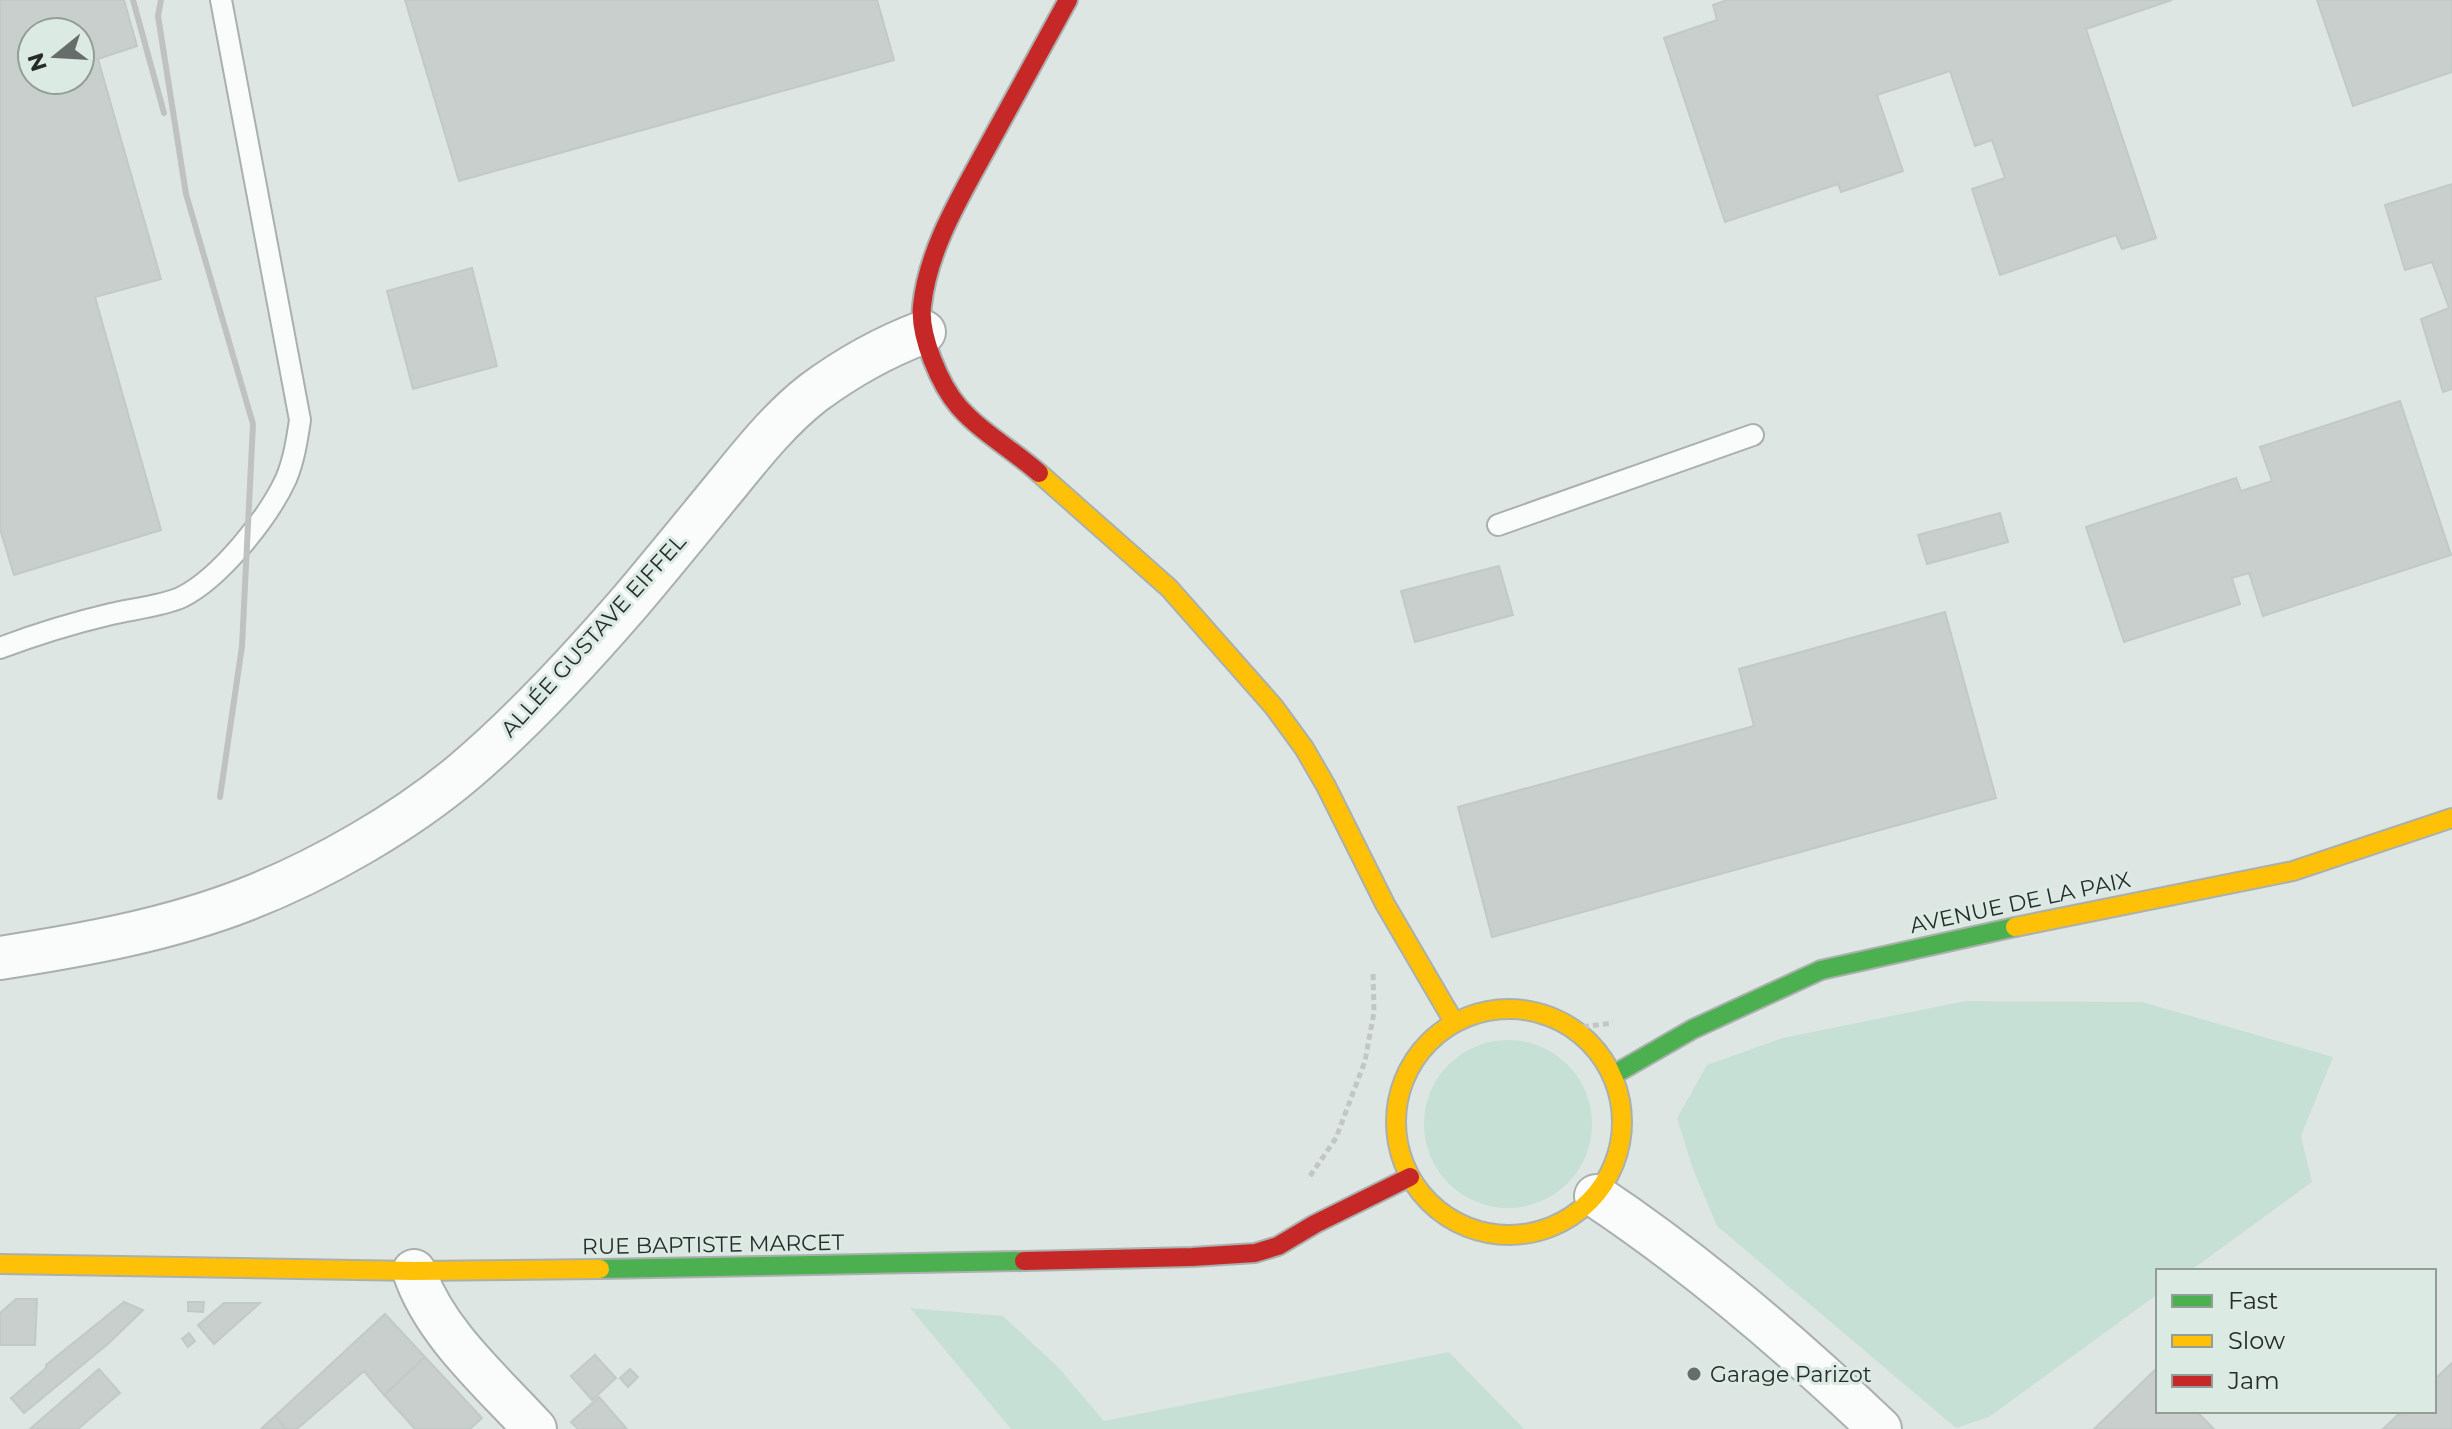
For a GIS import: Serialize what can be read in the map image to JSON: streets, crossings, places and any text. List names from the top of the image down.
{
  "streets": {
    "street": ["ALLÉE GUSTAVE EIFFEL", "AVENUE DE LA PAIX", "RUE BAPTISTE MARCET"]
  },
  "crossings": [
    ["AVENUE DE LA PAIX", "RUE BAPTISTE MARCET"]
  ],
  "places": ["Garage Parizot"],
  "legend": ["Fast", "Slow", "Jam"],
  "north": "left"
}
